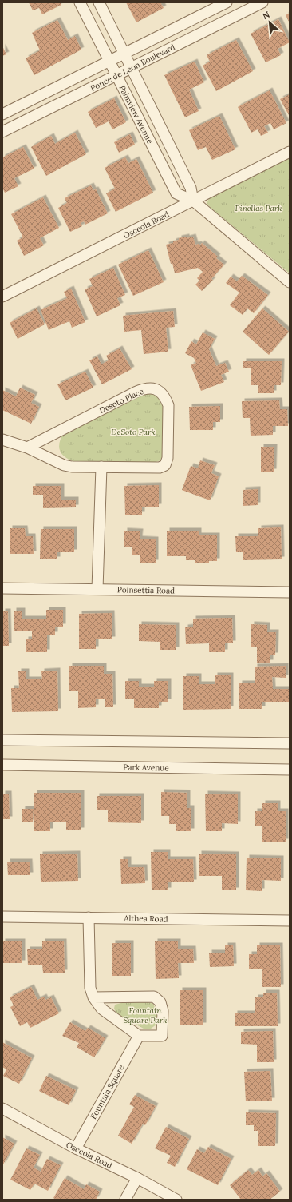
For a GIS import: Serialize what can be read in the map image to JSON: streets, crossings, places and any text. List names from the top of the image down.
{
  "streets": {
    "street": [
      "Ponce de Leon Boulevard",
      "Palmview Avenue",
      "Osceola Road",
      "Desoto Place",
      "Poinsettia Road",
      "Park Avenue",
      "Althea Road",
      "Fountain Square"
    ]
  },
  "crossings": [
    ["Ponce de Leon Boulevard", "Palmview Avenue"],
    ["Palmview Avenue", "Osceola Road"],
    ["Osceola Road", "Fountain Square"]
  ],
  "parks": ["Pinellas Park", "DeSoto Park", "Fountain Square Park"],
  "north": "top left"
}
